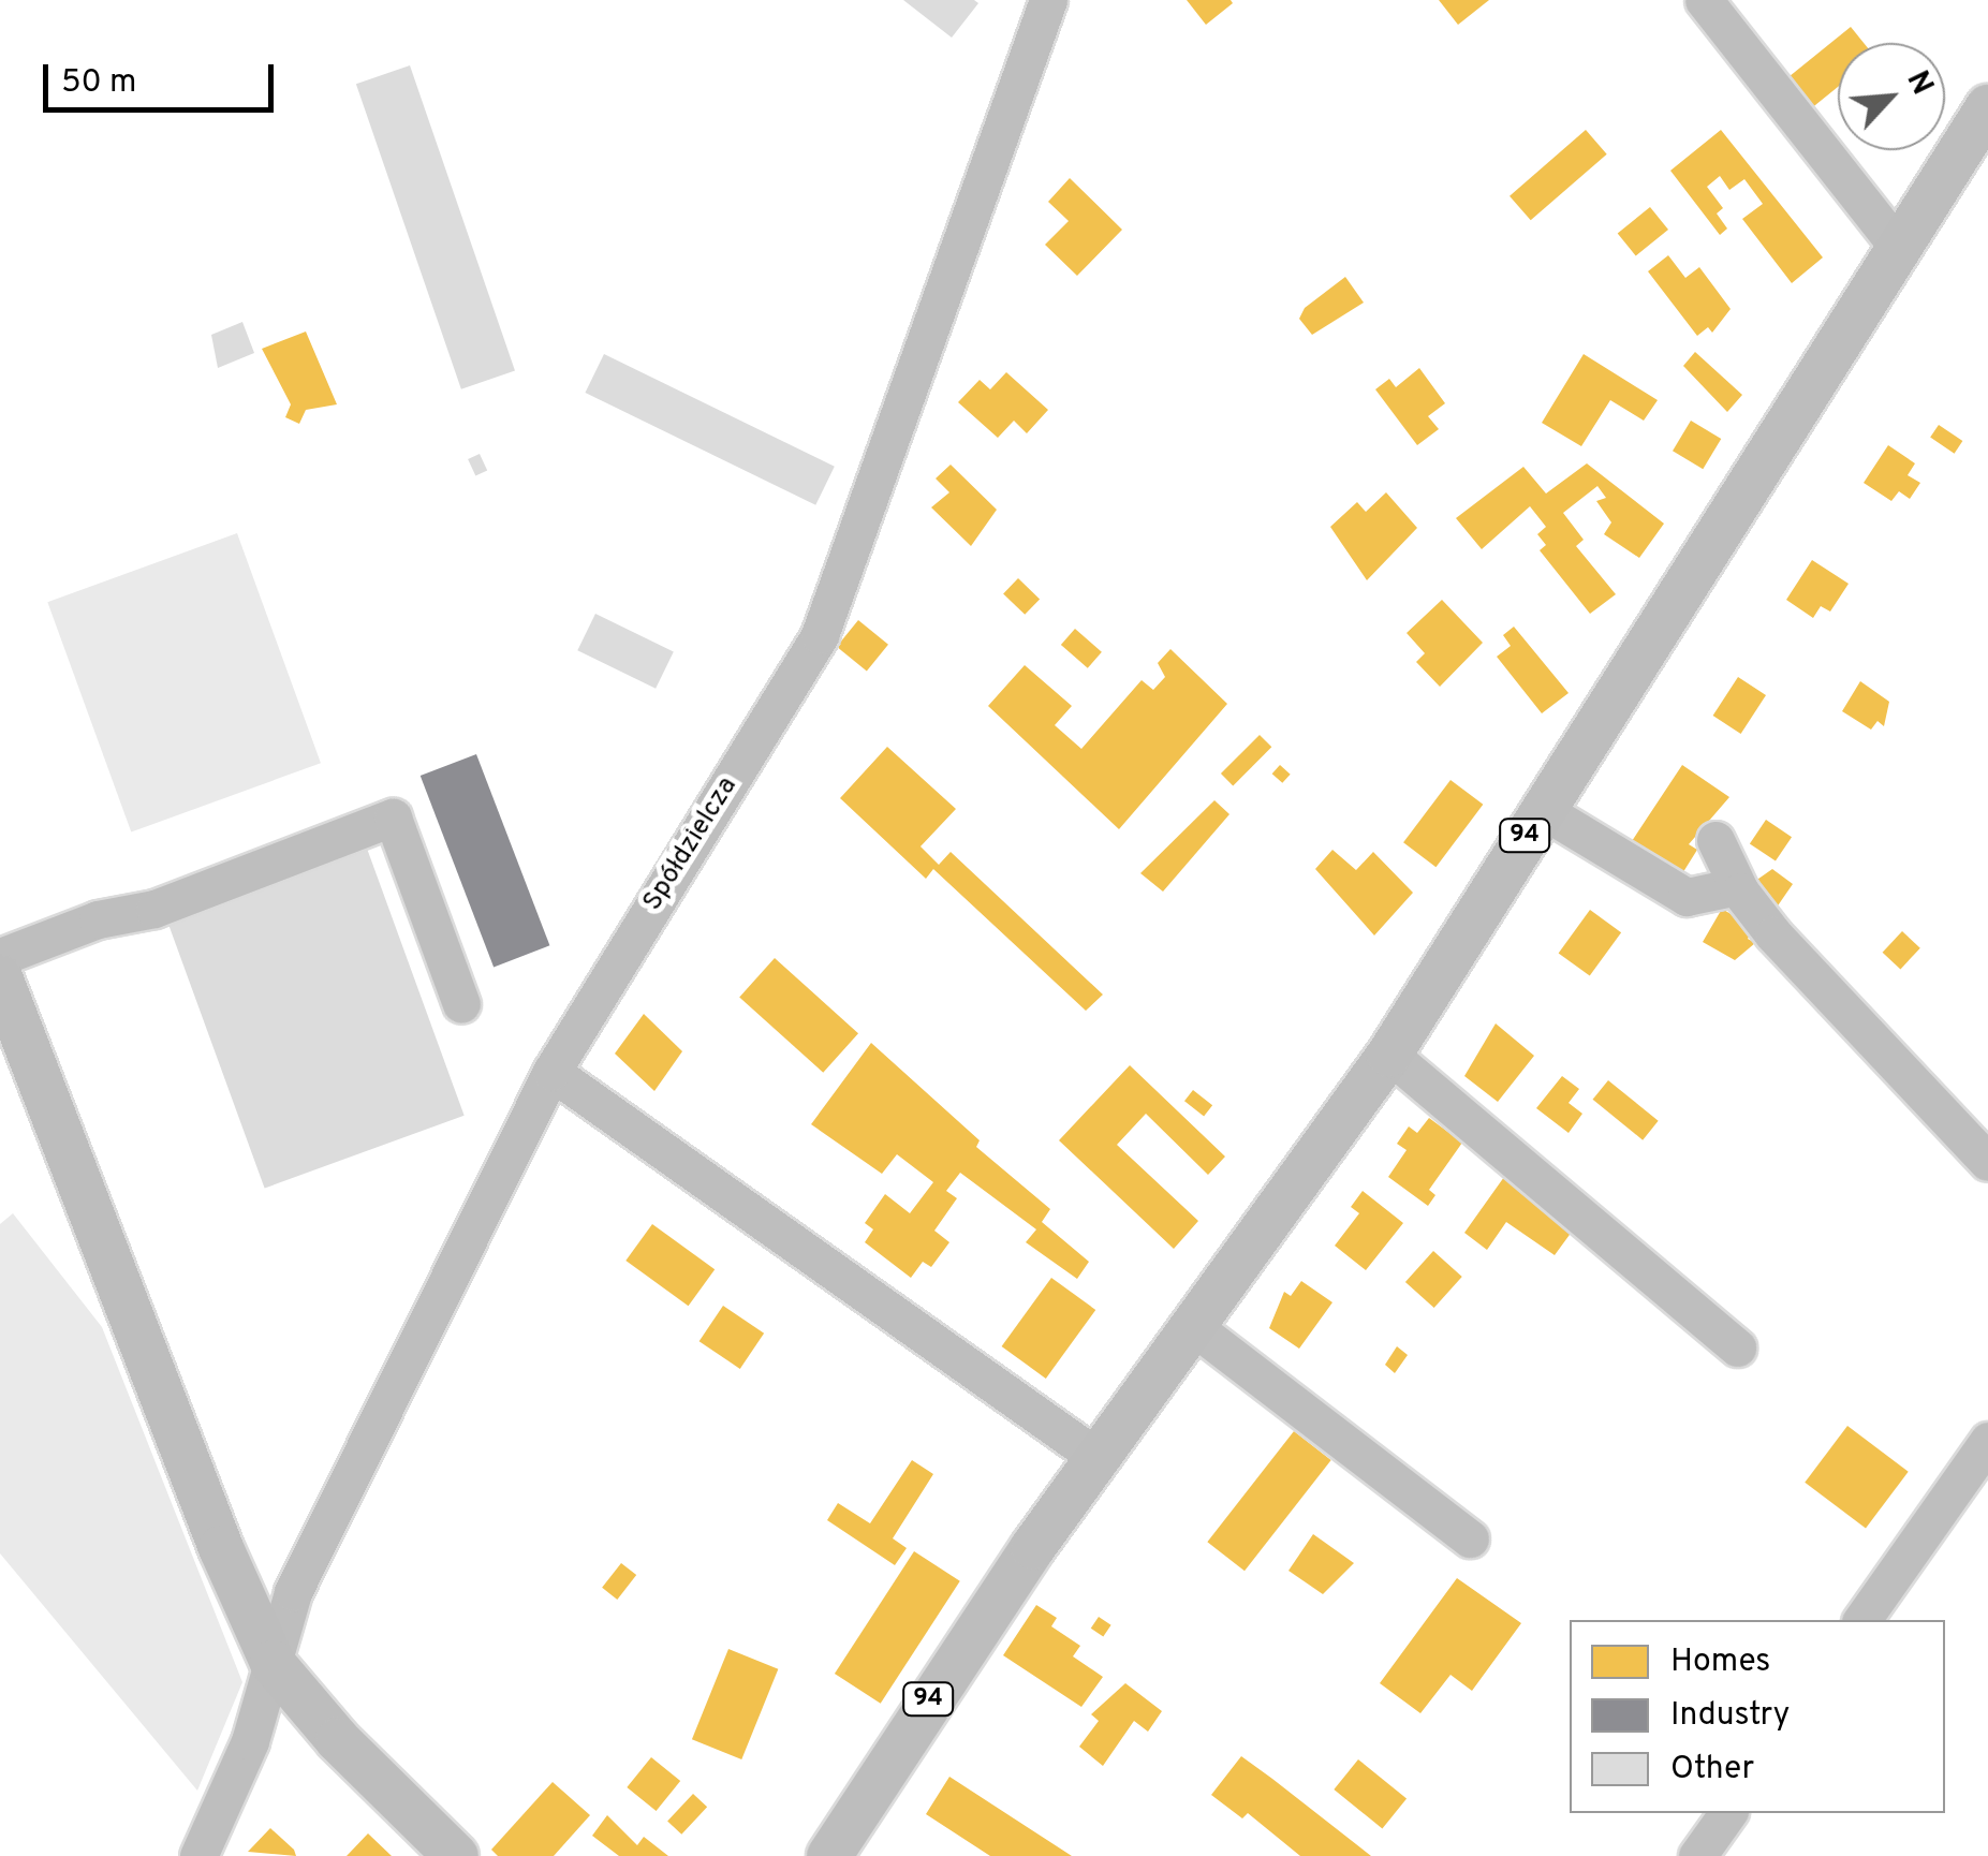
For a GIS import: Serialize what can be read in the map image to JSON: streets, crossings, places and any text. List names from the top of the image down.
{
  "streets": {
    "main road": ["94"],
    "street": ["Spółdzielcza"]
  },
  "legend": ["Homes", "Industry", "Other"],
  "scale_bar": "50 m",
  "north": "top right"
}
